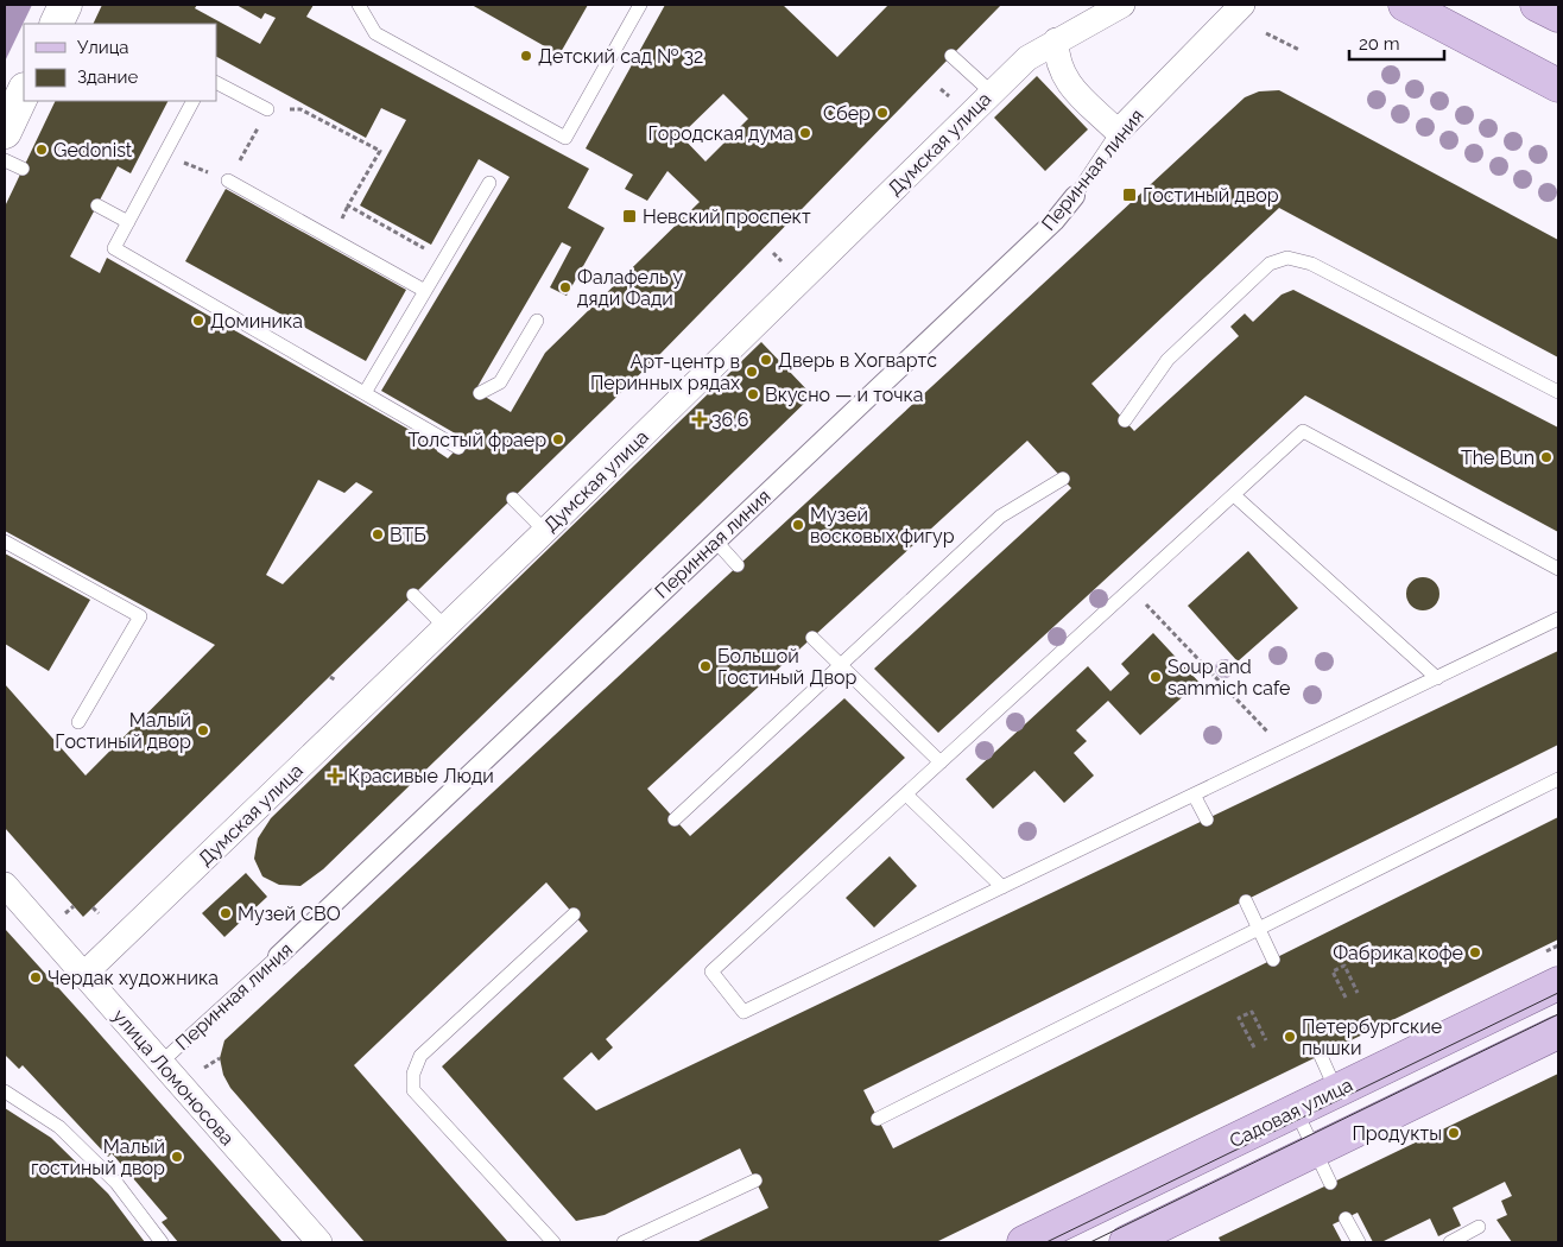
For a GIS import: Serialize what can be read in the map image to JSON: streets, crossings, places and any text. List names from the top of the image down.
{
  "streets": {
    "main road": ["Садовая улица"],
    "street": ["Думская улица", "Перинная линия", "улица Ломоносова"]
  },
  "crossings": [
    ["Думская улица", "улица Ломоносова"],
    ["Перинная линия", "улица Ломоносова"]
  ],
  "places": {
    "other": [
      "Детский сад № 32",
      "Сбер",
      "Городская дума",
      "Gedonist",
      "Фалафель у дяди Фади",
      "Доминика",
      "Дверь в Хогвартс",
      "Арт-центр в Перинных рядах",
      "Вкусно — и точка",
      "Толстый фраер",
      "The Bun",
      "Музей восковых фигур",
      "ВТБ",
      "Большой Гостиный Двор",
      "Soup and sammich cafe",
      "Малый Гостиный двор",
      "Музей СВО",
      "Фабрика кофе",
      "Чердак художника",
      "Петербургские пышки",
      "Продукты",
      "Малый гостиный двор"
    ],
    "transit": ["Гостиный двор", "Невский проспект"],
    "health": ["36,6", "Красивые Люди"]
  },
  "legend": ["Улица", "Здание"],
  "scale_bar": "20 m"
}
